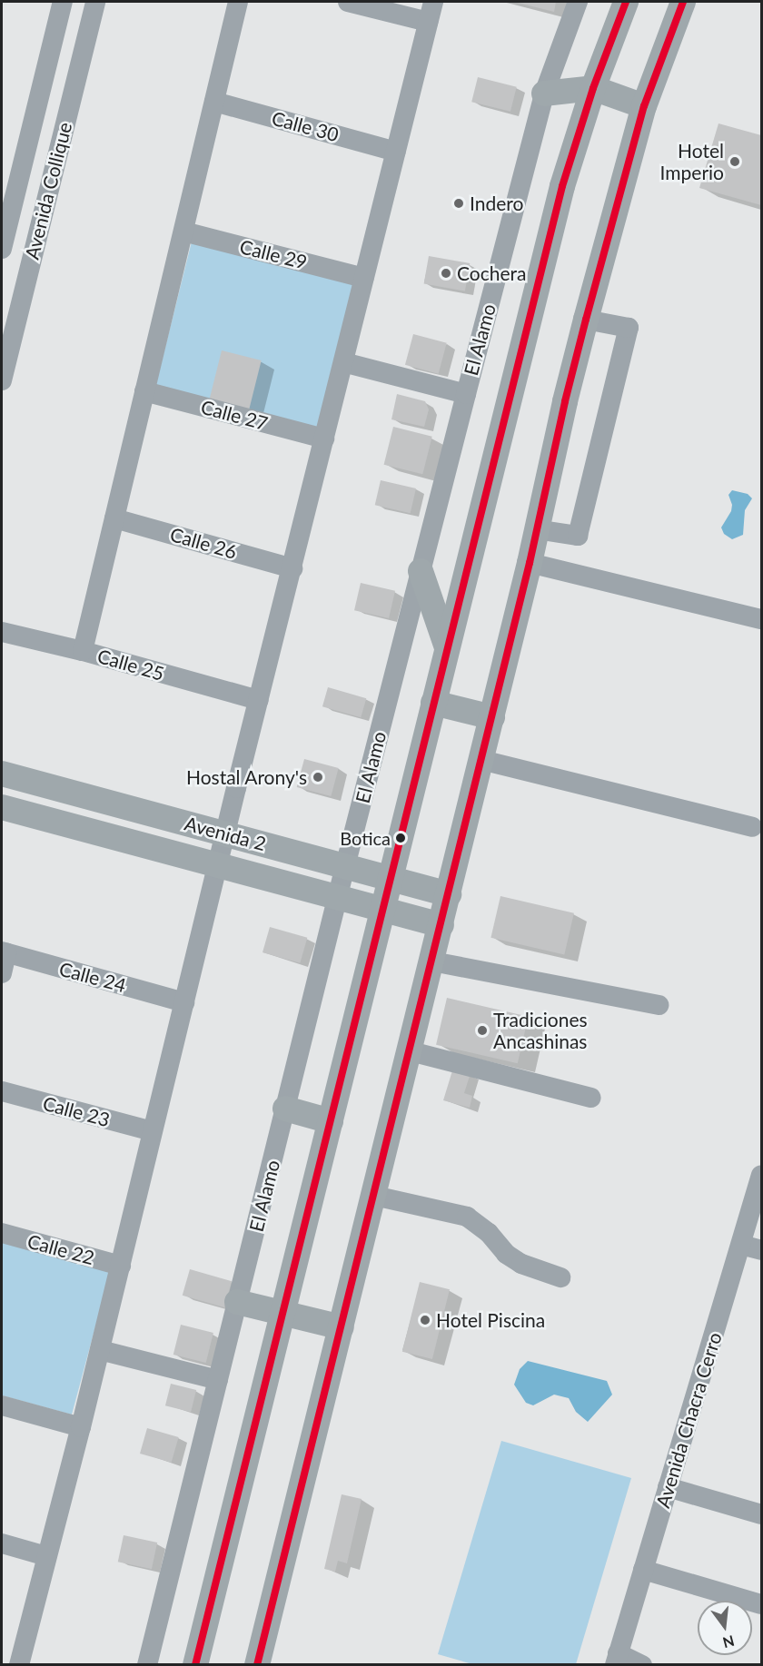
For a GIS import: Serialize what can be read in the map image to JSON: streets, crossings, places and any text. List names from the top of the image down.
{
  "streets": {
    "main road": ["Avenida 2"],
    "street": [
      "Calle 30",
      "Avenida Collique",
      "Calle 29",
      "El Alamo",
      "Calle 27",
      "Calle 26",
      "Calle 25",
      "Calle 24",
      "Calle 23",
      "Calle 22",
      "Avenida Chacra Cerro"
    ]
  },
  "crossings": [
    ["El Alamo", "Avenida 2"]
  ],
  "places": [
    "Hotel Imperio",
    "Indero",
    "Cochera",
    "Hostal Arony's",
    "Botica",
    "Tradiciones Ancashinas",
    "Hotel Piscina"
  ],
  "north": "bottom"
}
